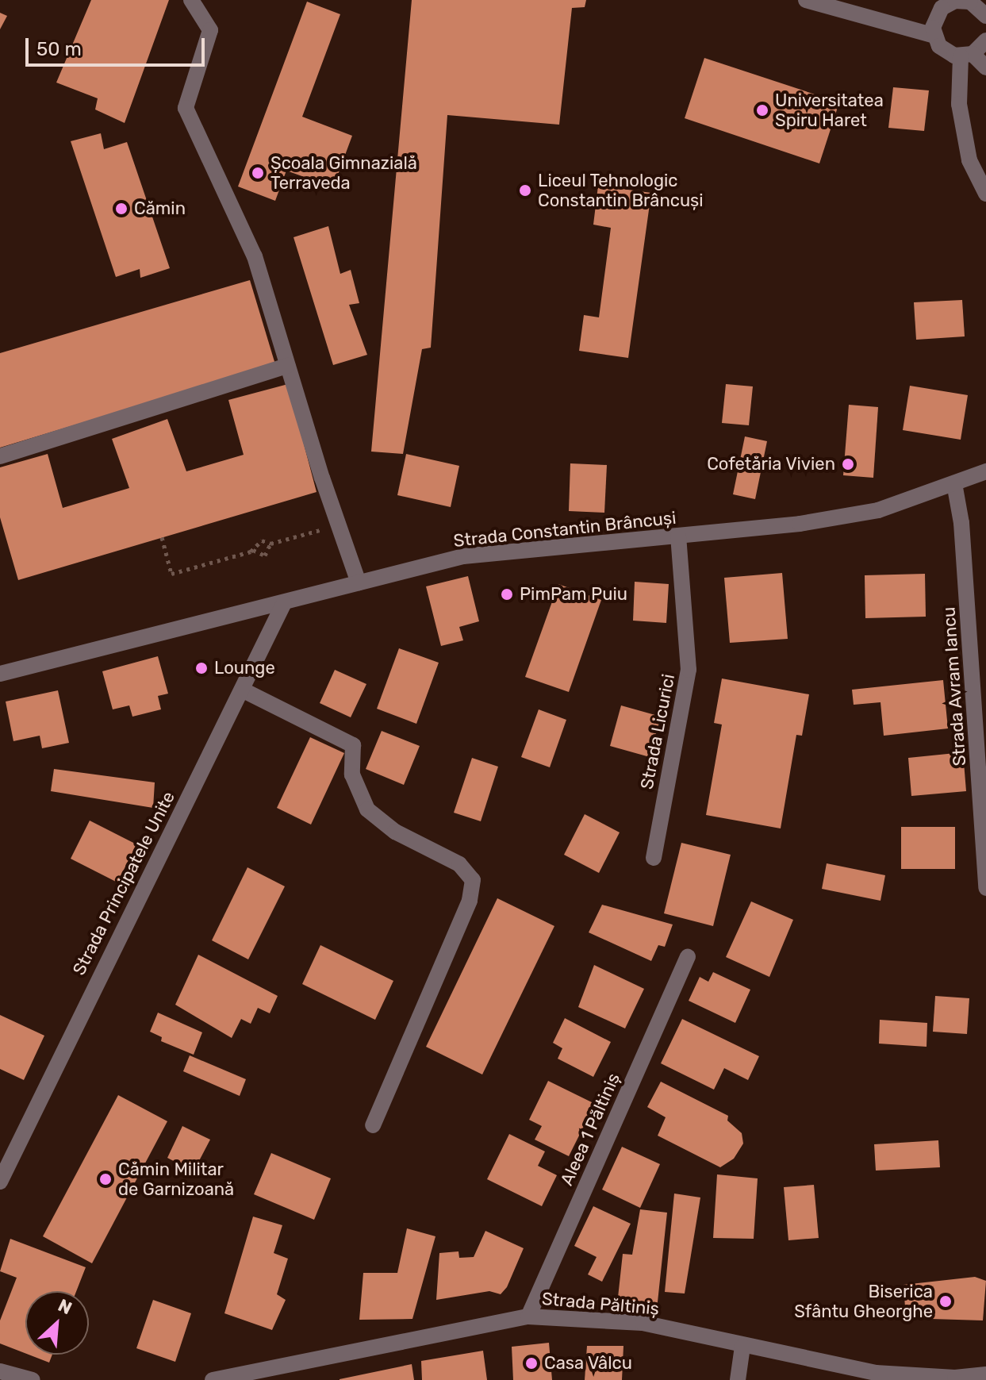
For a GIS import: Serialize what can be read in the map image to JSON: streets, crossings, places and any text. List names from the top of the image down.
{
  "streets": {
    "street": [
      "Strada Constantin Brâncuși",
      "Strada Avram Iancu",
      "Strada Licurici",
      "Strada Principatele Unite",
      "Aleea 1 Păltiniș",
      "Strada Păltiniș"
    ]
  },
  "crossings": [
    ["Strada Constantin Brâncuși", "Strada Avram Iancu"],
    ["Strada Constantin Brâncuși", "Strada Licurici"],
    ["Strada Constantin Brâncuși", "Strada Principatele Unite"],
    ["Aleea 1 Păltiniș", "Strada Păltiniș"]
  ],
  "places": [
    "Universitatea Spiru Haret",
    "Școala Gimnazială Terraveda",
    "Liceul Tehnologic Constantin Brâncuși",
    "Cămin",
    "Cofetăria Vivien",
    "PimPam Puiu",
    "Lounge",
    "Cămin Militar de Garnizoană",
    "Biserica Sfântu Gheorghe",
    "Casa Vâlcu"
  ],
  "scale_bar": "50 m",
  "north": "top right"
}
